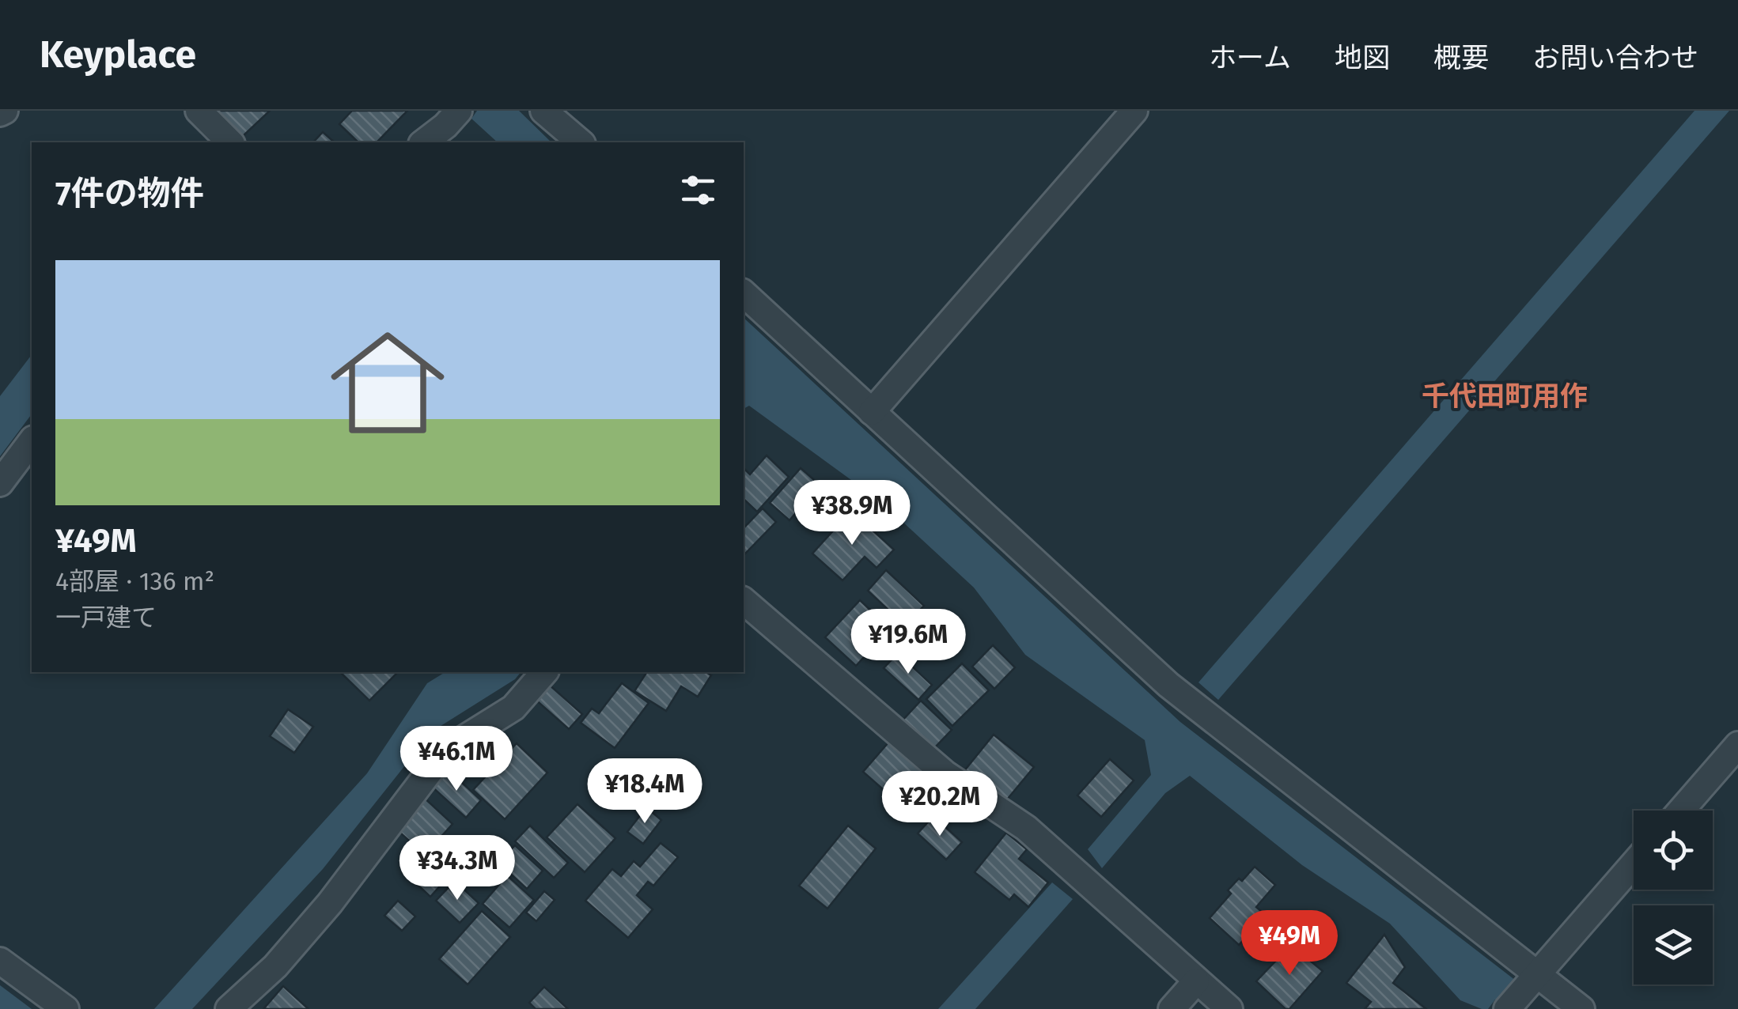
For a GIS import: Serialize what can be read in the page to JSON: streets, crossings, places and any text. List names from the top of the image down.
{
  "districts": ["千代田町用作"],
  "page": {
    "header": "Keyplace",
    "nav": [
      "ホーム",
      "地図",
      "概要",
      "お問い合わせ"
    ],
    "heading": "7件の物件",
    "list": [
      {
        "name": "¥49M",
        "note": "4部屋 · 136 m² · 一戸建て"
      }
    ],
    "price": [
      "¥38.9M",
      "¥19.6M",
      "¥46.1M",
      "¥18.4M",
      "¥20.2M",
      "¥34.3M",
      "¥49M"
    ]
  }
}
